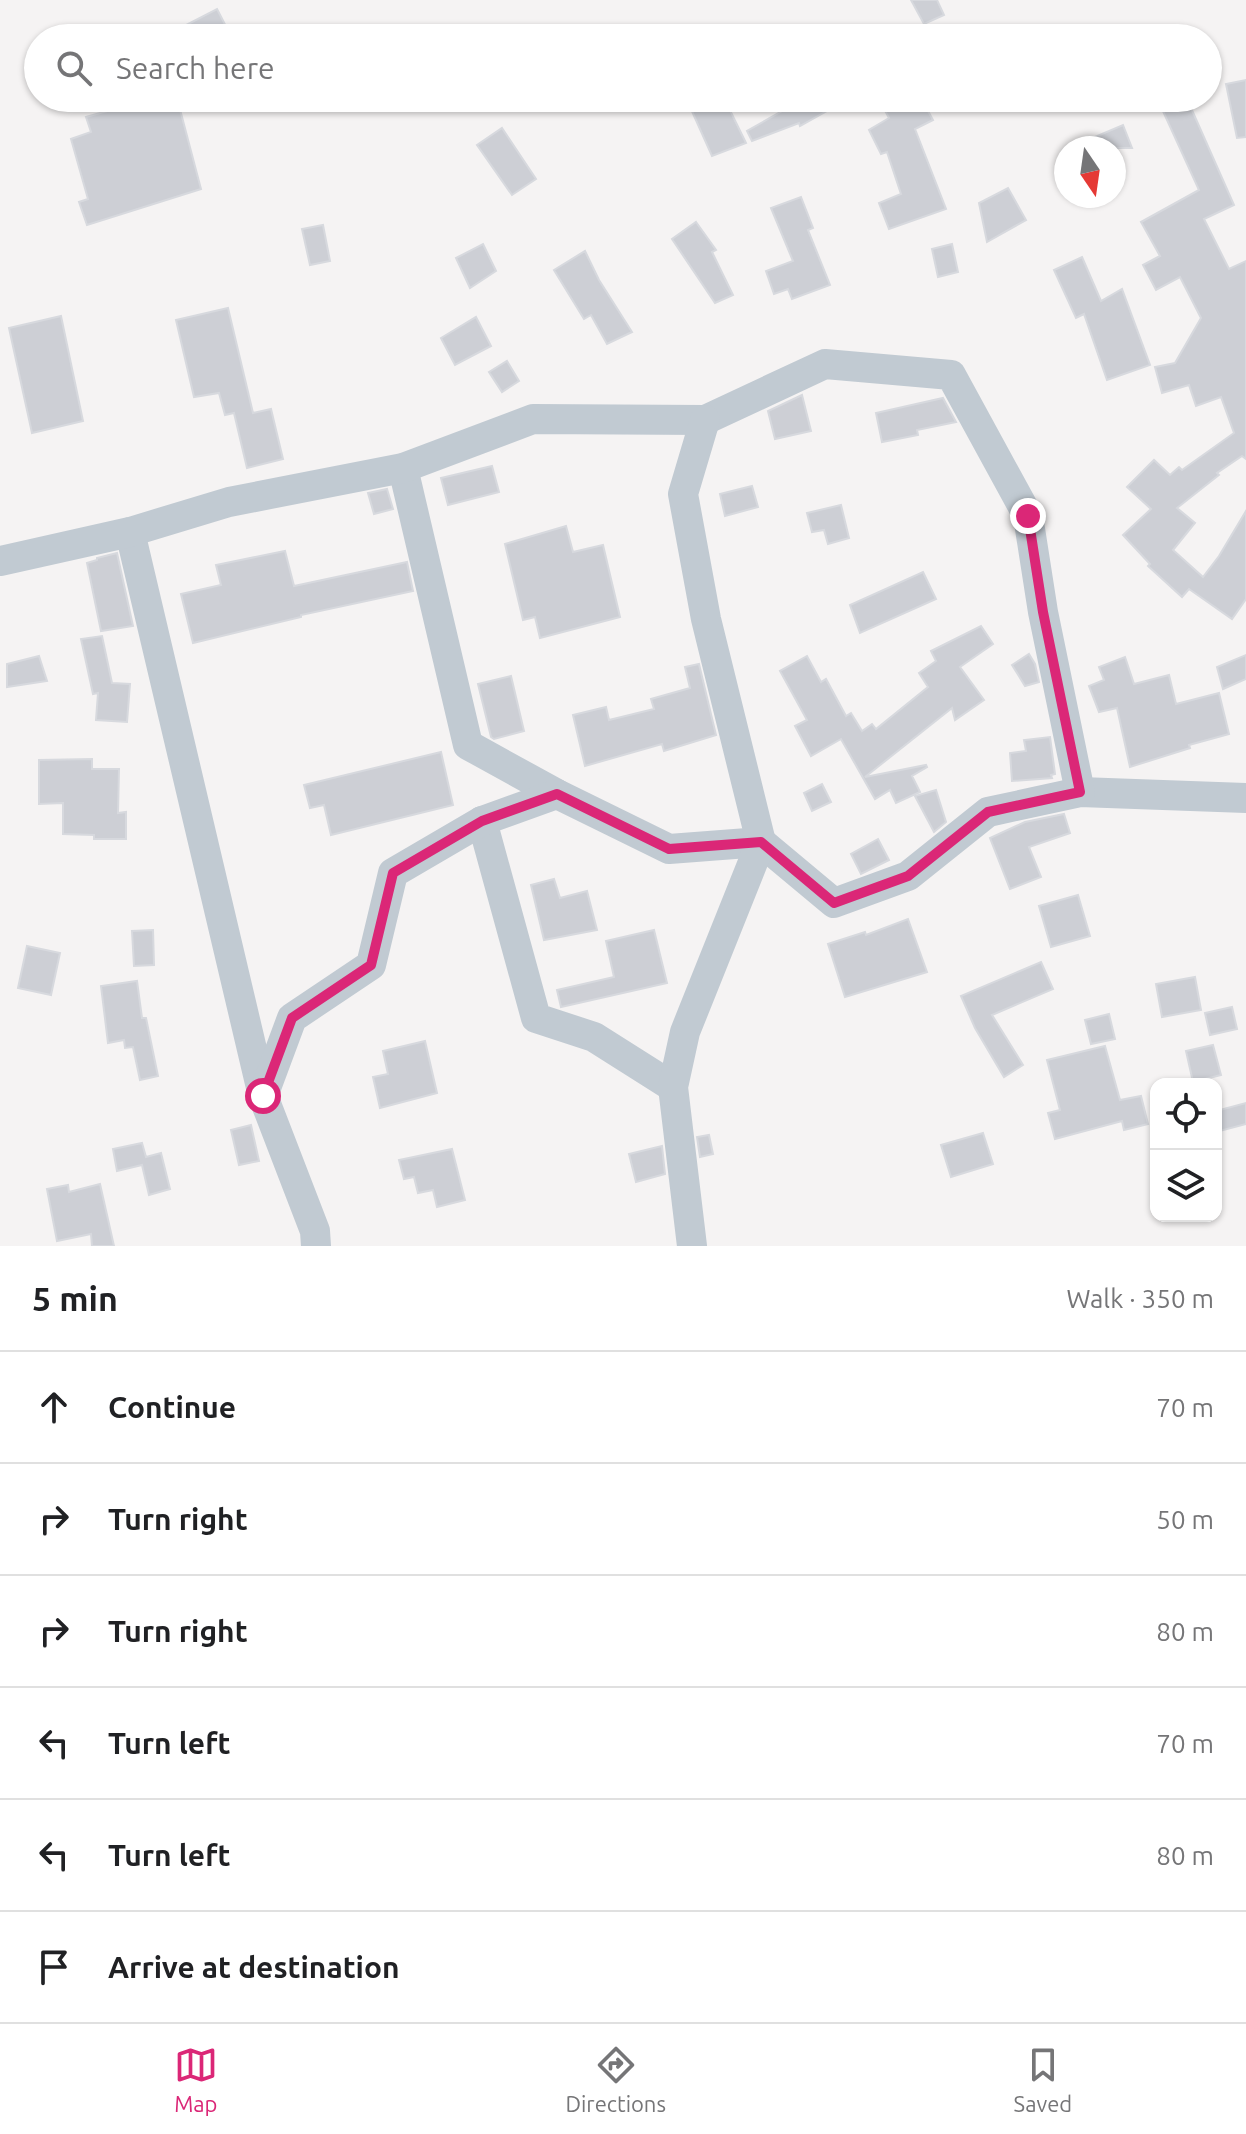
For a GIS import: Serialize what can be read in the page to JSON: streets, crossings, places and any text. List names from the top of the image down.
{
  "north": "bottom",
  "page": {
    "search": "Search here",
    "heading": ["5 min", "Walk · 350 m"],
    "list": [
      ["Continue", "70 m"],
      ["Turn right", "50 m"],
      ["Turn right", "80 m"],
      ["Turn left", "70 m"],
      ["Turn left", "80 m"],
      "Arrive at destination"
    ],
    "nav": ["Map", "Directions", "Saved"]
  }
}
